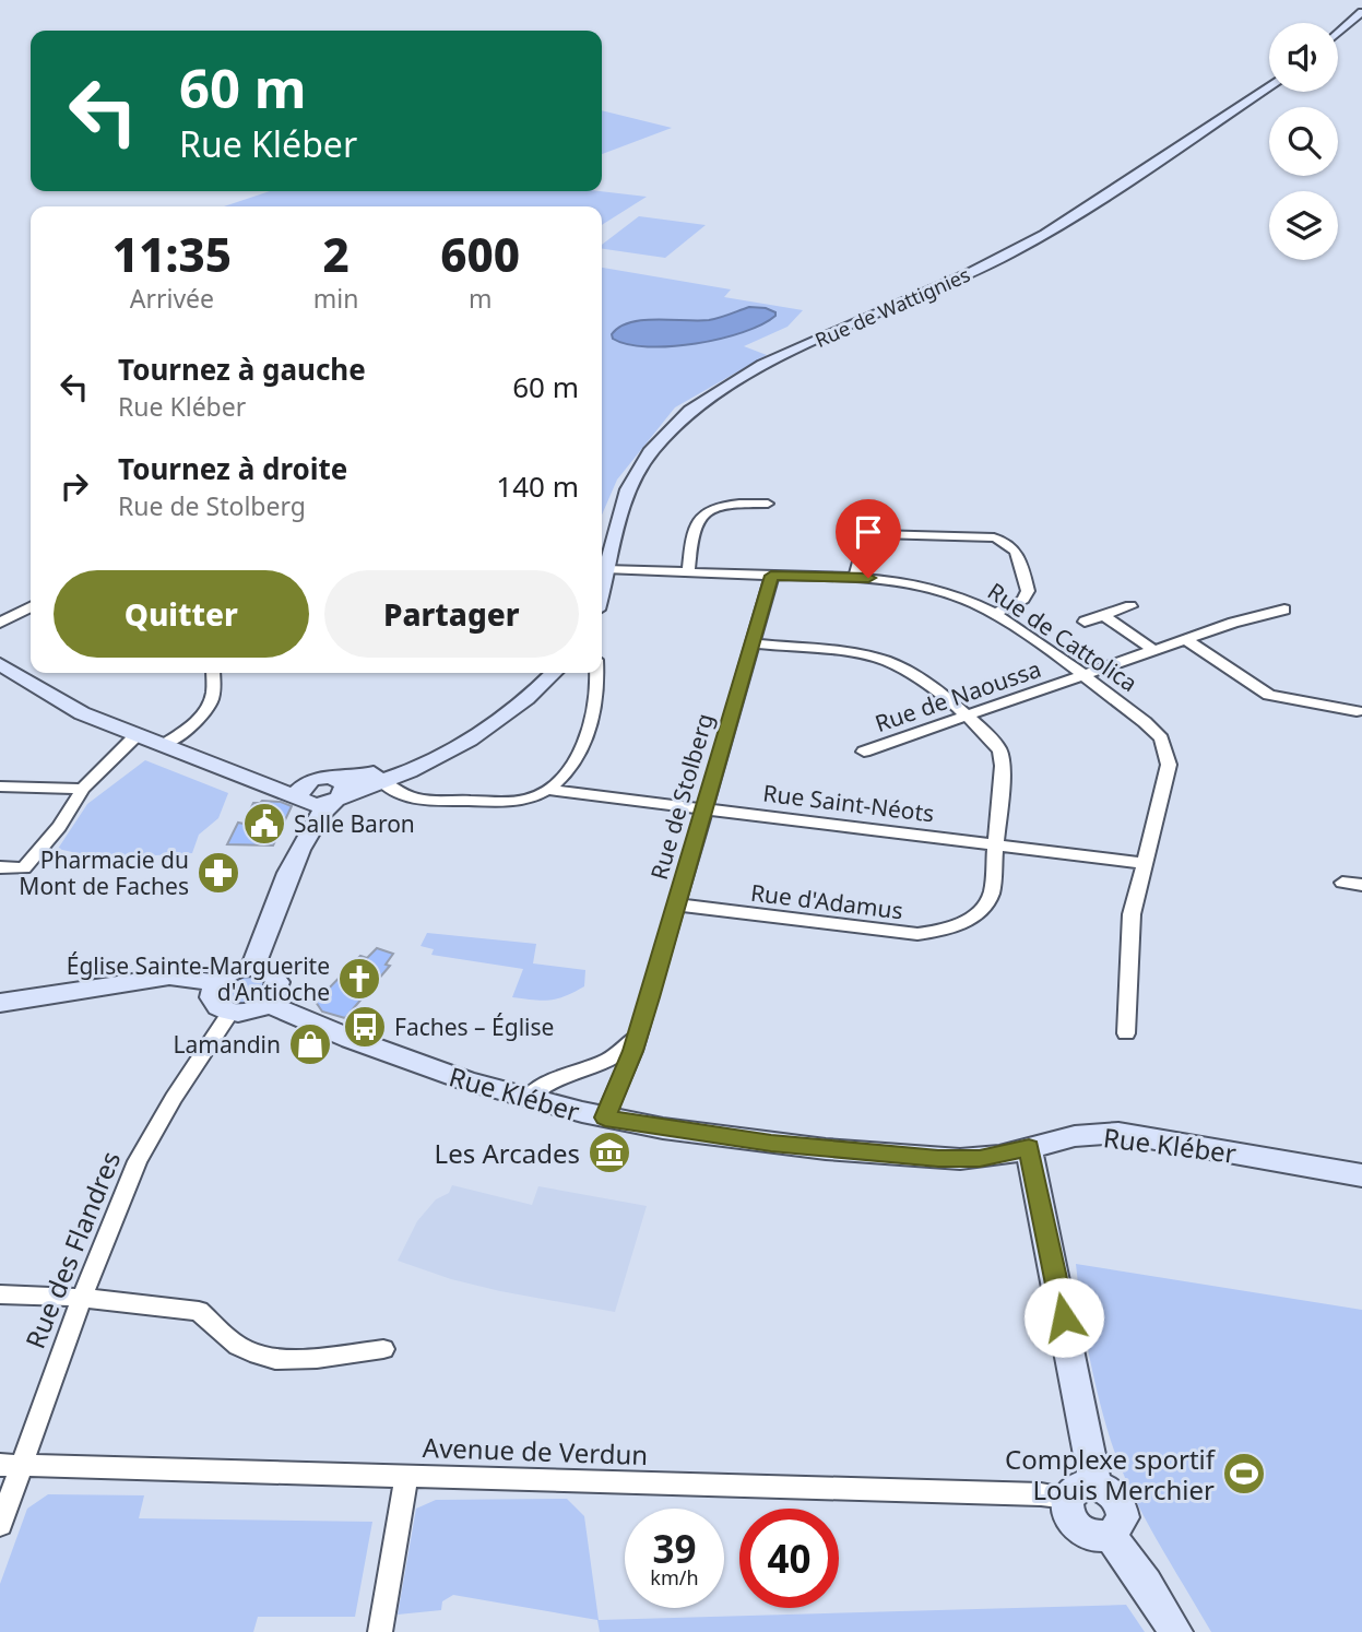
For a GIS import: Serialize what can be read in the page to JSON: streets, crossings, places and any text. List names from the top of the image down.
{
  "streets": {
    "street": [
      "Rue de Wattignies",
      "Rue de Cattolica",
      "Rue de Naoussa",
      "Rue de Stolberg",
      "Rue Saint-Néots",
      "Rue d'Adamus",
      "Rue Kléber",
      "Rue des Flandres",
      "Avenue de Verdun"
    ]
  },
  "crossings": [
    ["Rue de Wattignies", "Rue de Cattolica"],
    ["Rue de Cattolica", "Rue de Naoussa"],
    ["Rue de Cattolica", "Rue de Stolberg"],
    ["Rue de Cattolica", "Rue Saint-Néots"],
    ["Rue de Naoussa", "Rue d'Adamus"],
    ["Rue de Stolberg", "Rue Saint-Néots"],
    ["Rue de Stolberg", "Rue d'Adamus"],
    ["Rue de Stolberg", "Rue Kléber"],
    ["Rue Saint-Néots", "Rue d'Adamus"],
    ["Rue Kléber", "Rue des Flandres"],
    ["Rue des Flandres", "Avenue de Verdun"]
  ],
  "places": {
    "public building": ["Salle Baron"],
    "pharmacy": ["Pharmacie du Mont de Faches"],
    "church": ["Église Sainte-Marguerite d'Antioche"],
    "bus stop": ["Faches – Église"],
    "shop": ["Lamandin"],
    "museum": ["Les Arcades"],
    "sports": ["Complexe sportif Louis Merchier"]
  },
  "page": {
    "turn": ["60 m", "Rue Kléber"],
    "eta": [
      "11:35",
      "Arrivée",
      "2",
      "min",
      "600",
      "m"
    ],
    "list": [
      {
        "name": "Tournez à gauche",
        "note": "Rue Kléber",
        "value": "60 m"
      },
      {
        "name": "Tournez à droite",
        "note": "Rue de Stolberg",
        "value": "140 m"
      }
    ],
    "buttons": ["Quitter", "Partager"],
    "speed": "39 km/h",
    "limit": "40"
  }
}
